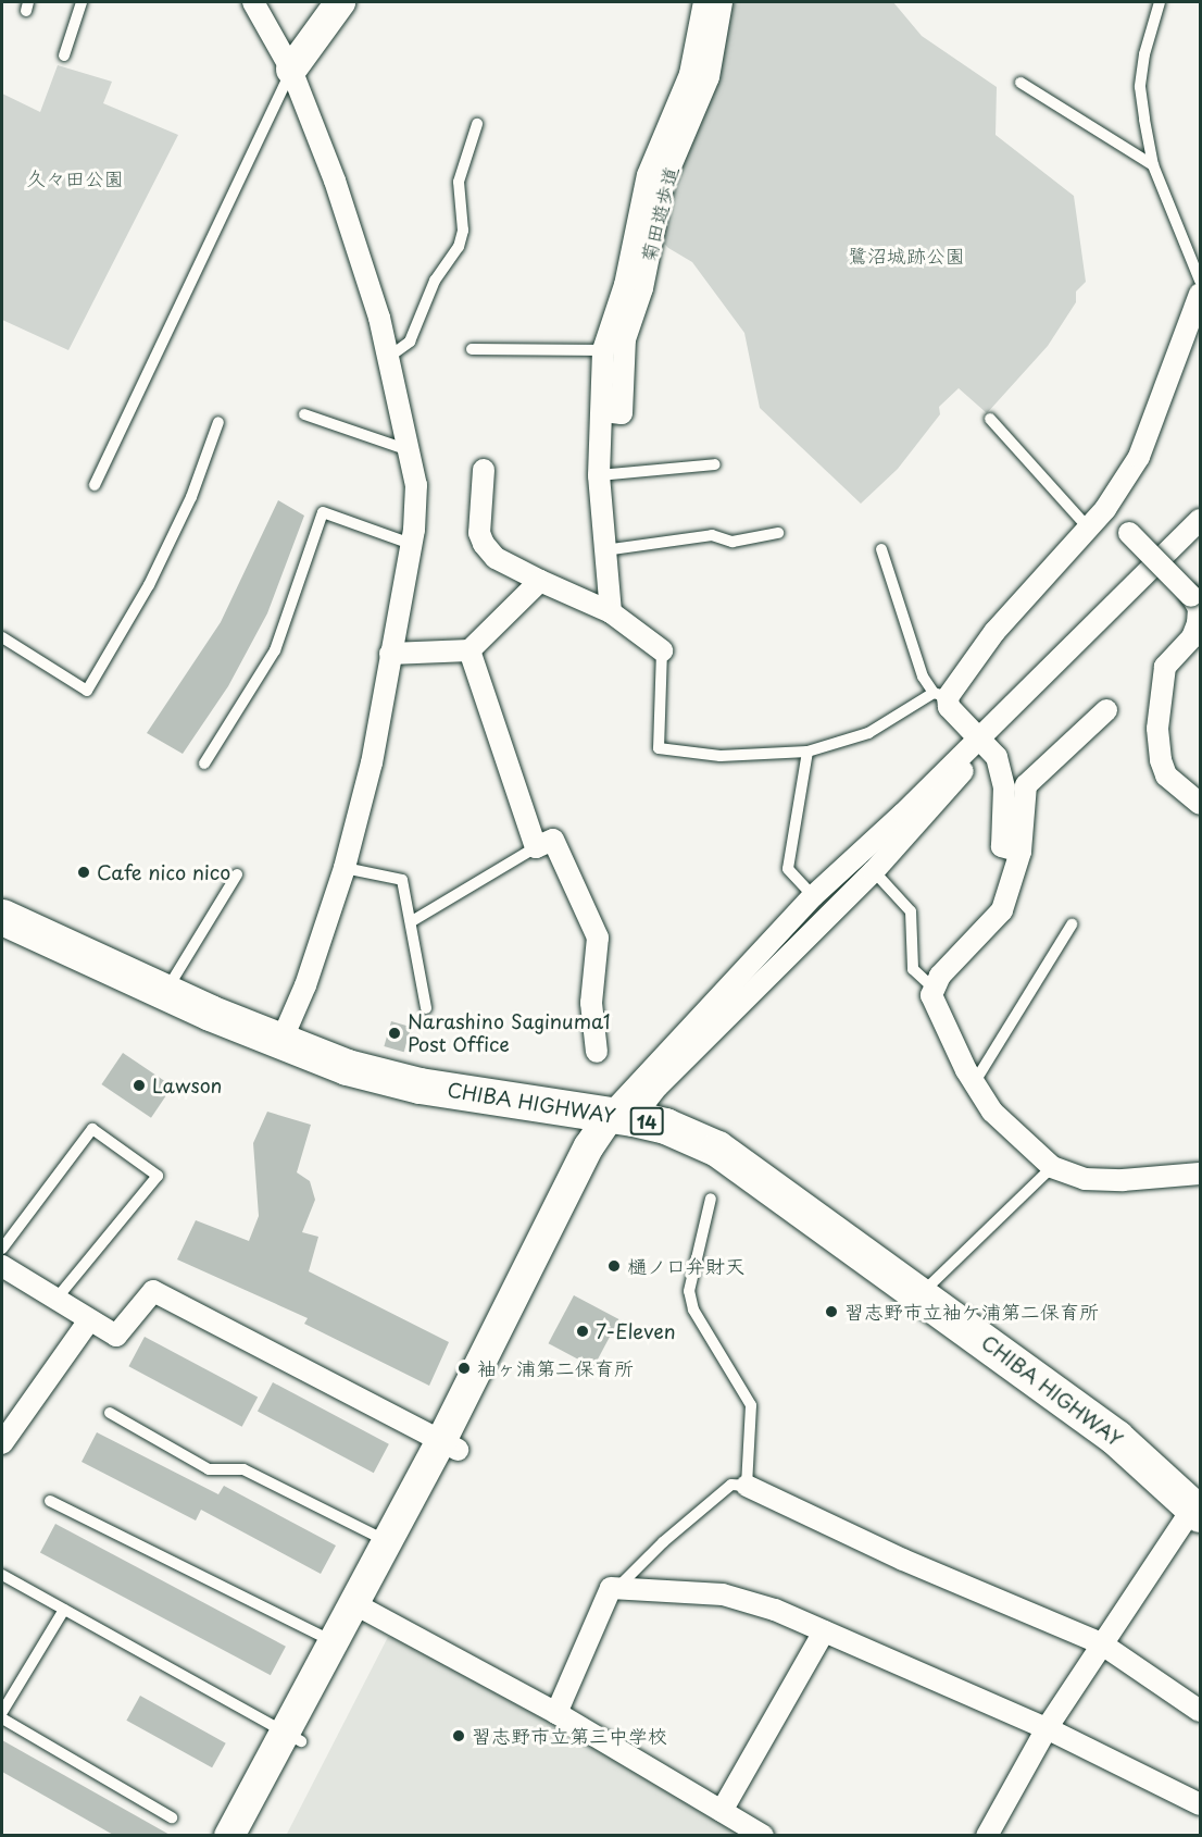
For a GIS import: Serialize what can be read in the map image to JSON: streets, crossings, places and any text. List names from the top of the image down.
{
  "streets": {
    "highway": ["CHIBA HIGHWAY", "14"],
    "street": ["菊田遊歩道"]
  },
  "parks": ["久々田公園", "鷺沼城跡公園"],
  "places": [
    "Cafe nico nico",
    "Narashino Saginuma1 Post Office",
    "Lawson",
    "樋ノ口弁財天",
    "習志野市立袖ケ浦第二保育所",
    "7-Eleven",
    "袖ヶ浦第二保育所",
    "習志野市立第三中学校"
  ]
}
